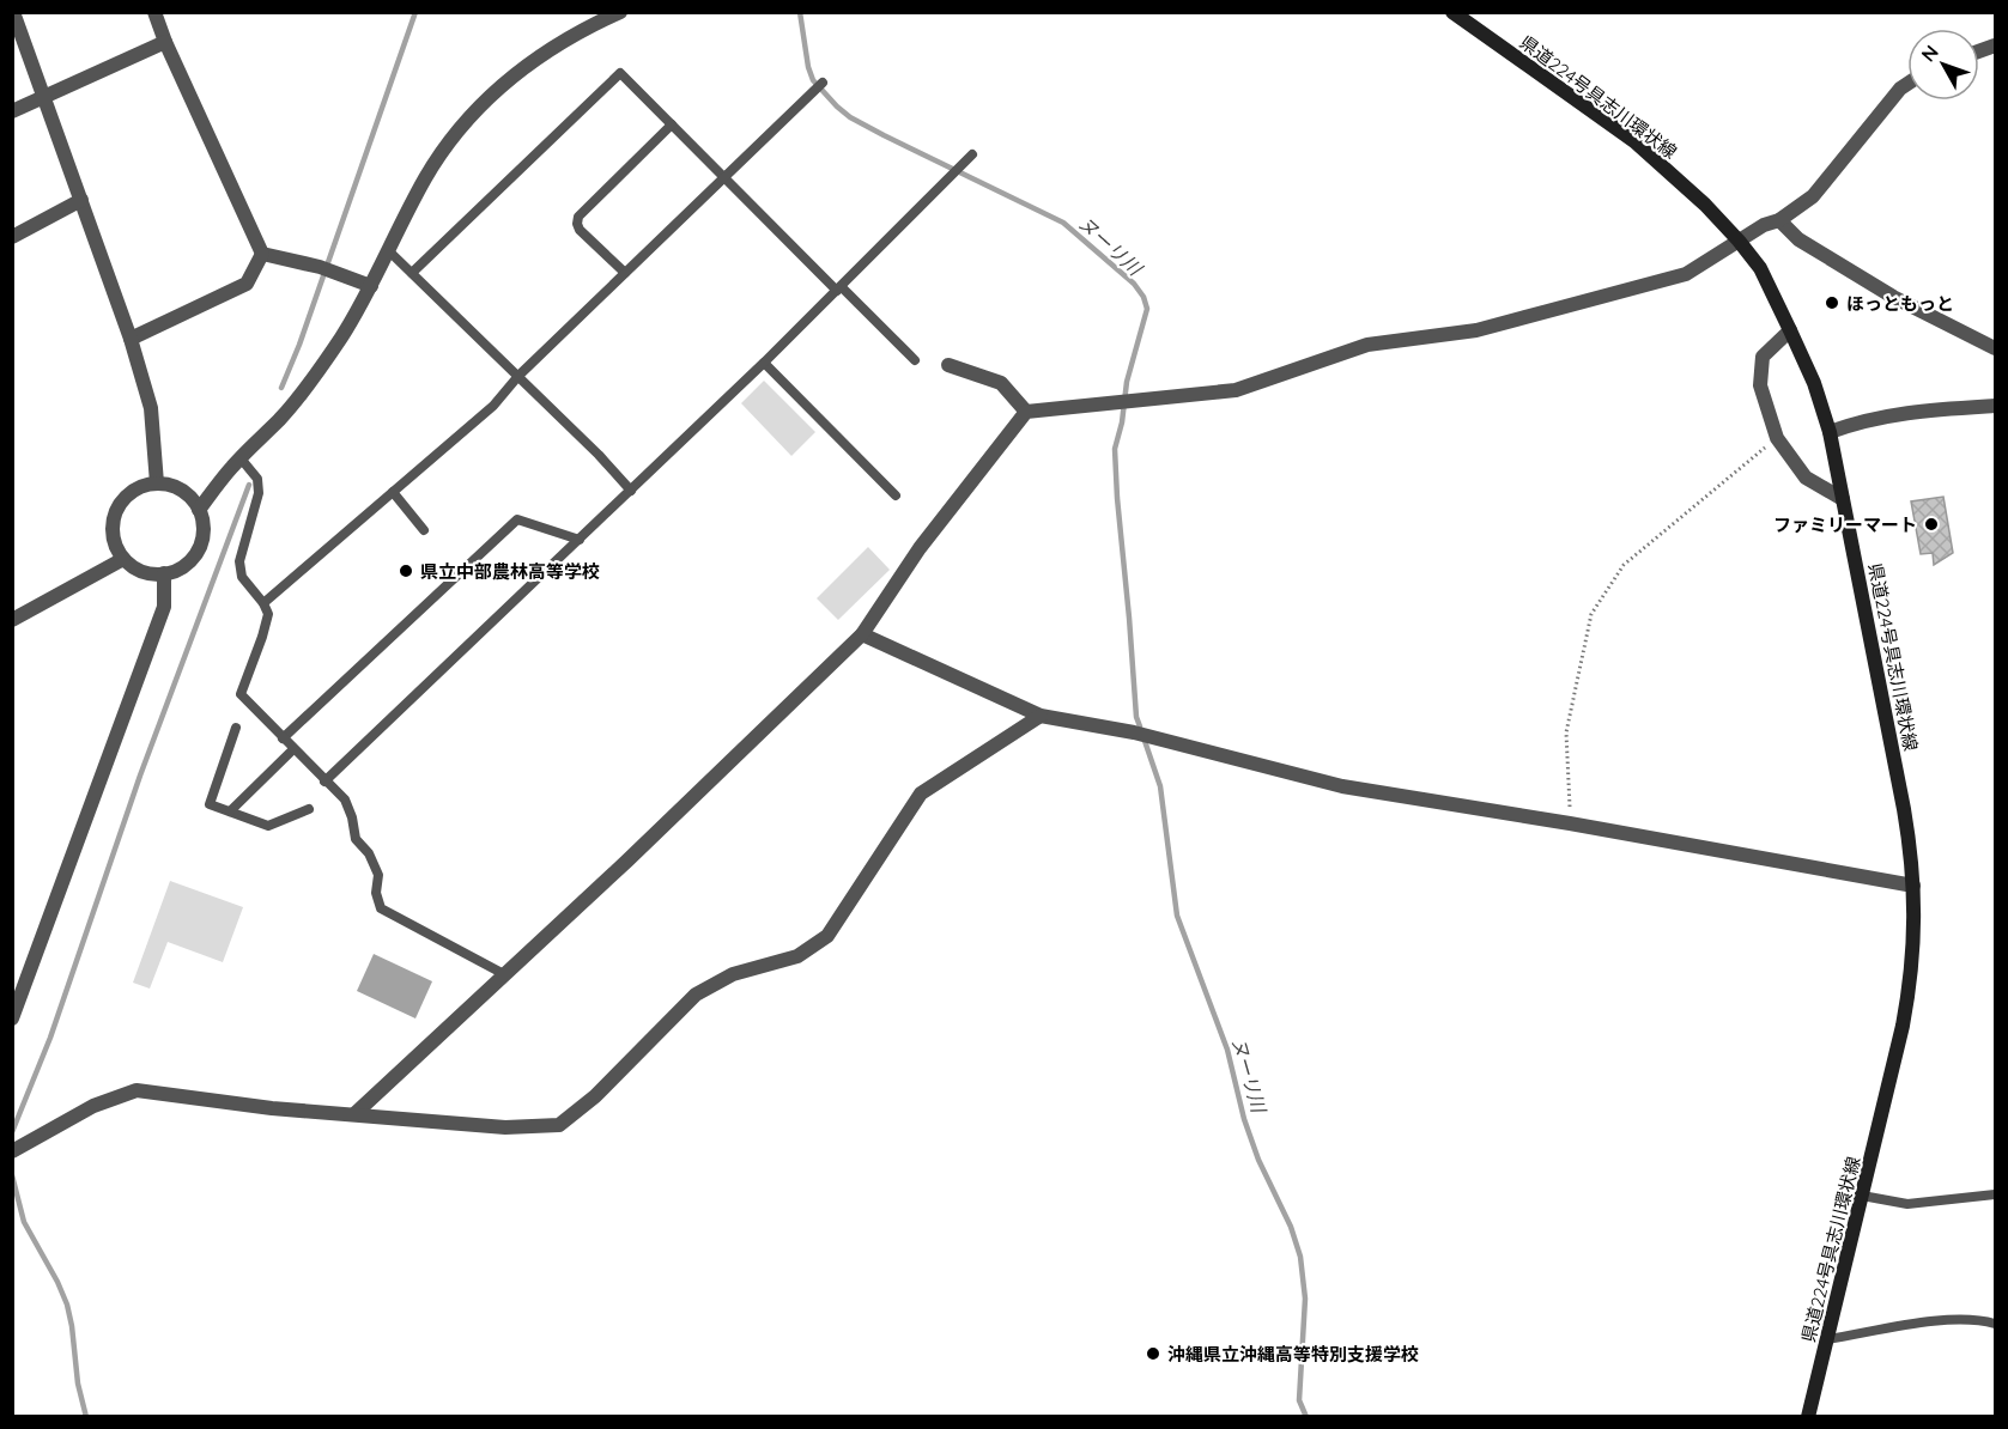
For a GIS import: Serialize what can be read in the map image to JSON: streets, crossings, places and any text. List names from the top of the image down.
{
  "streets": {
    "main road": ["県道224号具志川環状線"]
  },
  "water": ["ヌーリ川"],
  "places": [
    "ほっともっと",
    "ファミリーマート",
    "県立中部農林高等学校",
    "沖縄県立沖縄高等特別支援学校"
  ],
  "north": "top left"
}
